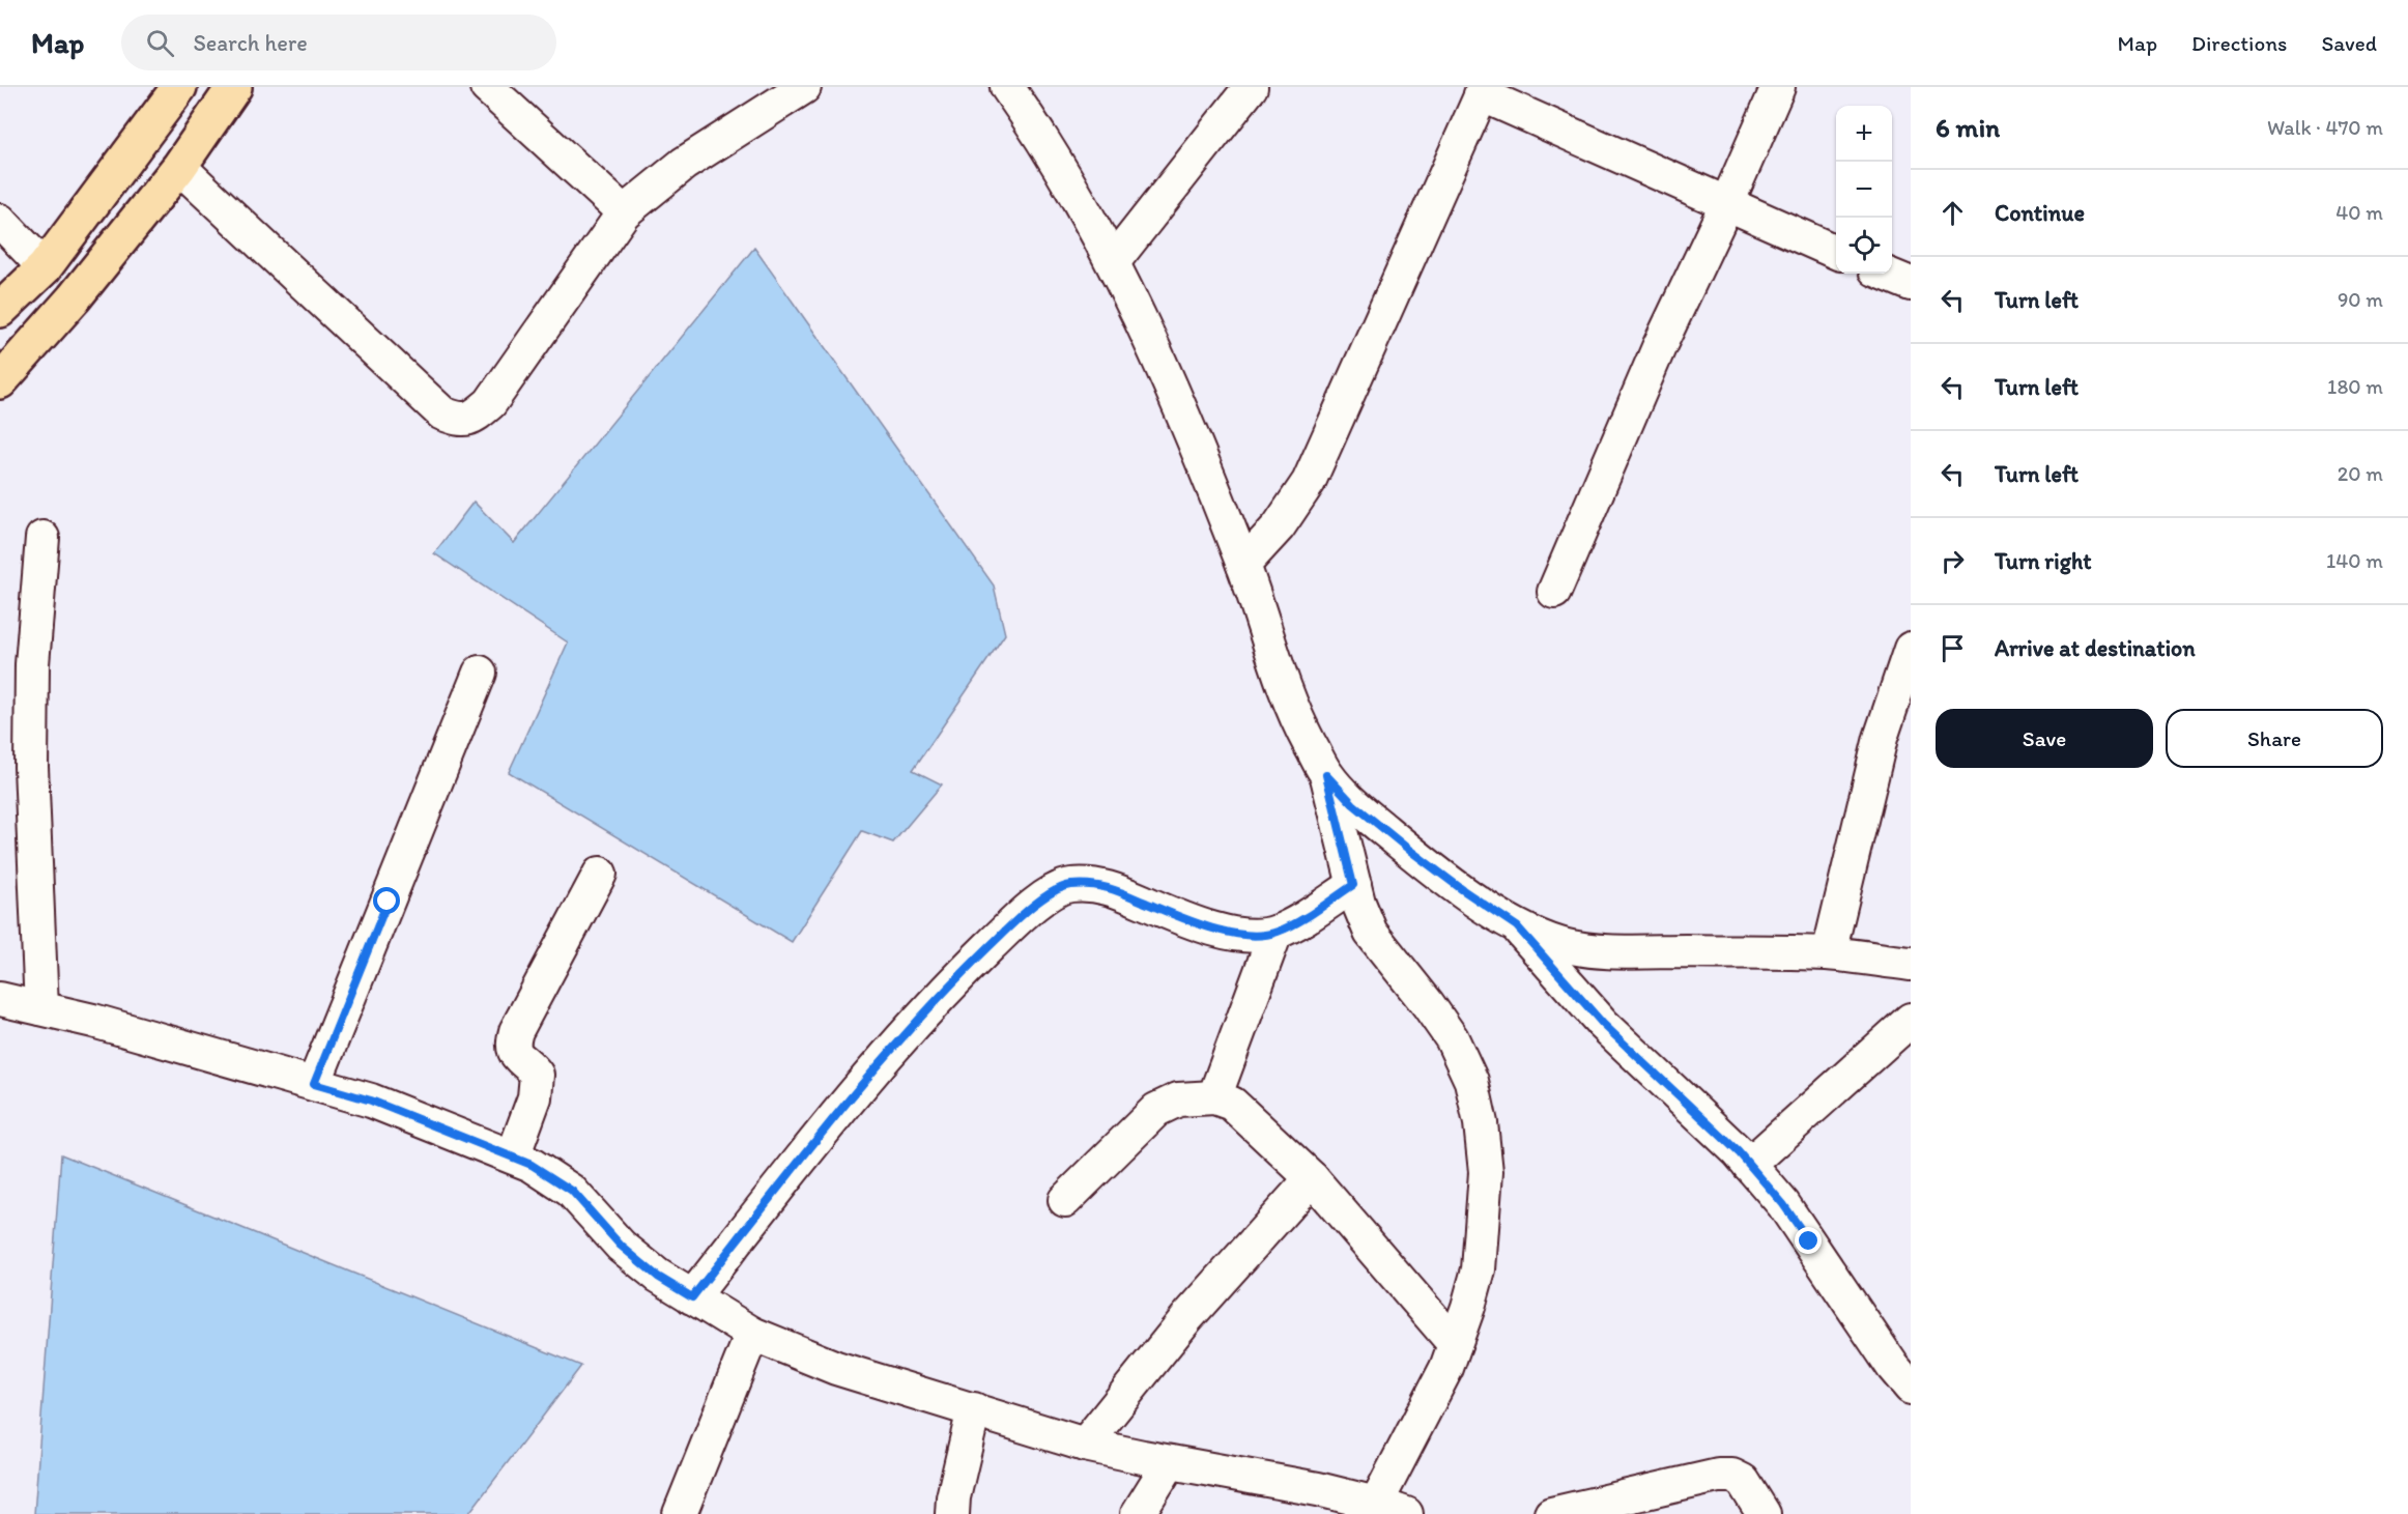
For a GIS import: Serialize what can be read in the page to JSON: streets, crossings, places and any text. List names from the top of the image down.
{
  "page": {
    "header": "Map",
    "search": "Search here",
    "nav": ["Map", "Directions", "Saved"],
    "heading": ["6 min", "Walk · 470 m"],
    "map_buttons": ["+", "−"],
    "list": [
      ["Continue", "40 m"],
      ["Turn left", "90 m"],
      ["Turn left", "180 m"],
      ["Turn left", "20 m"],
      ["Turn right", "140 m"],
      "Arrive at destination"
    ],
    "buttons": ["Save", "Share"]
  }
}
